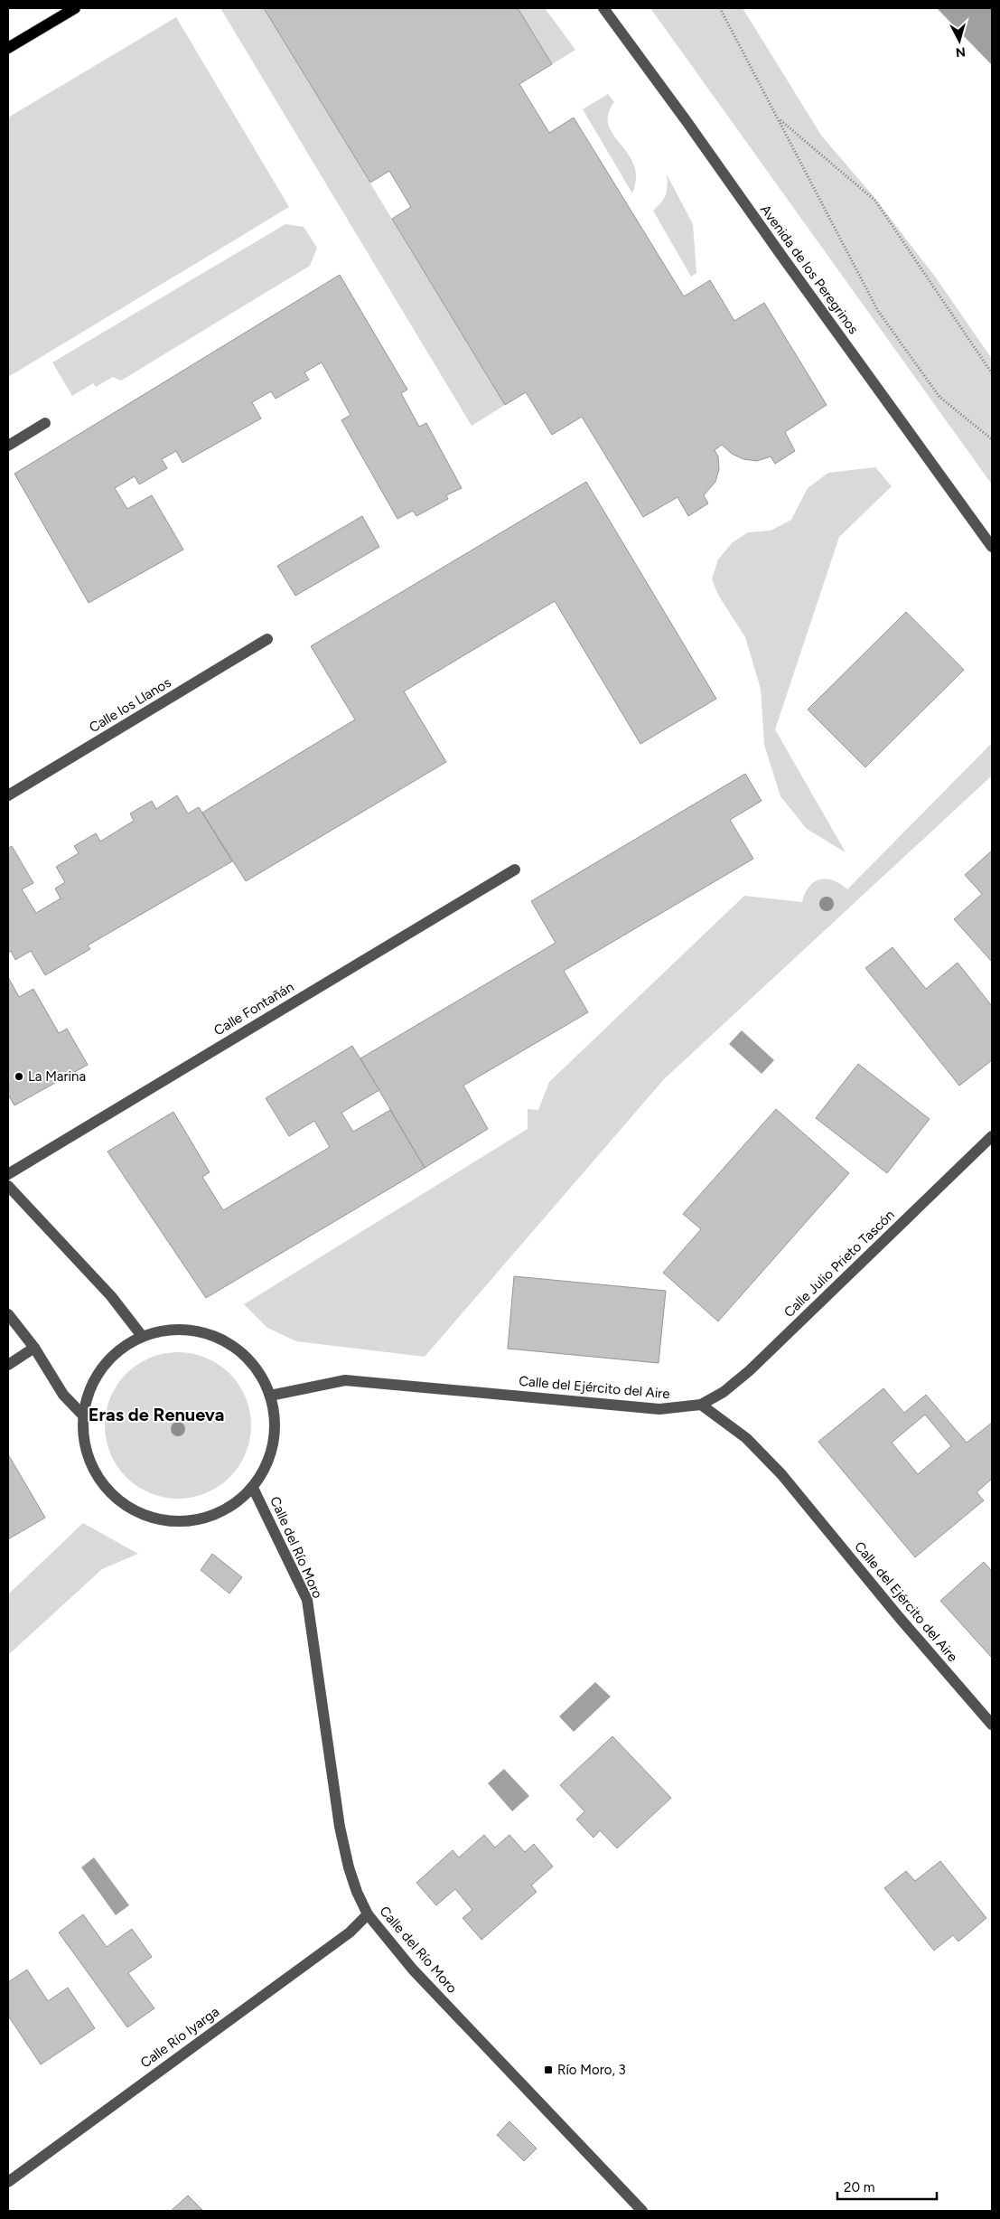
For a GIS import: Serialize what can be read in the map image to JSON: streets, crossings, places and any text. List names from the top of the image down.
{
  "streets": {
    "street": [
      "Avenida de los Peregrinos",
      "Calle los Llanos",
      "Calle Fontañán",
      "Calle Julio Prieto Tascón",
      "Calle del Ejército del Aire",
      "Calle del Río Moro",
      "Calle Río Iyarga"
    ]
  },
  "crossings": [
    ["Calle Julio Prieto Tascón", "Calle del Ejército del Aire"],
    ["Calle del Río Moro", "Calle Río Iyarga"]
  ],
  "districts": ["Eras de Renueva"],
  "places": {
    "other": ["La Marina"],
    "transit": ["Río Moro, 3"]
  },
  "scale_bar": "20 m",
  "north": "bottom"
}
